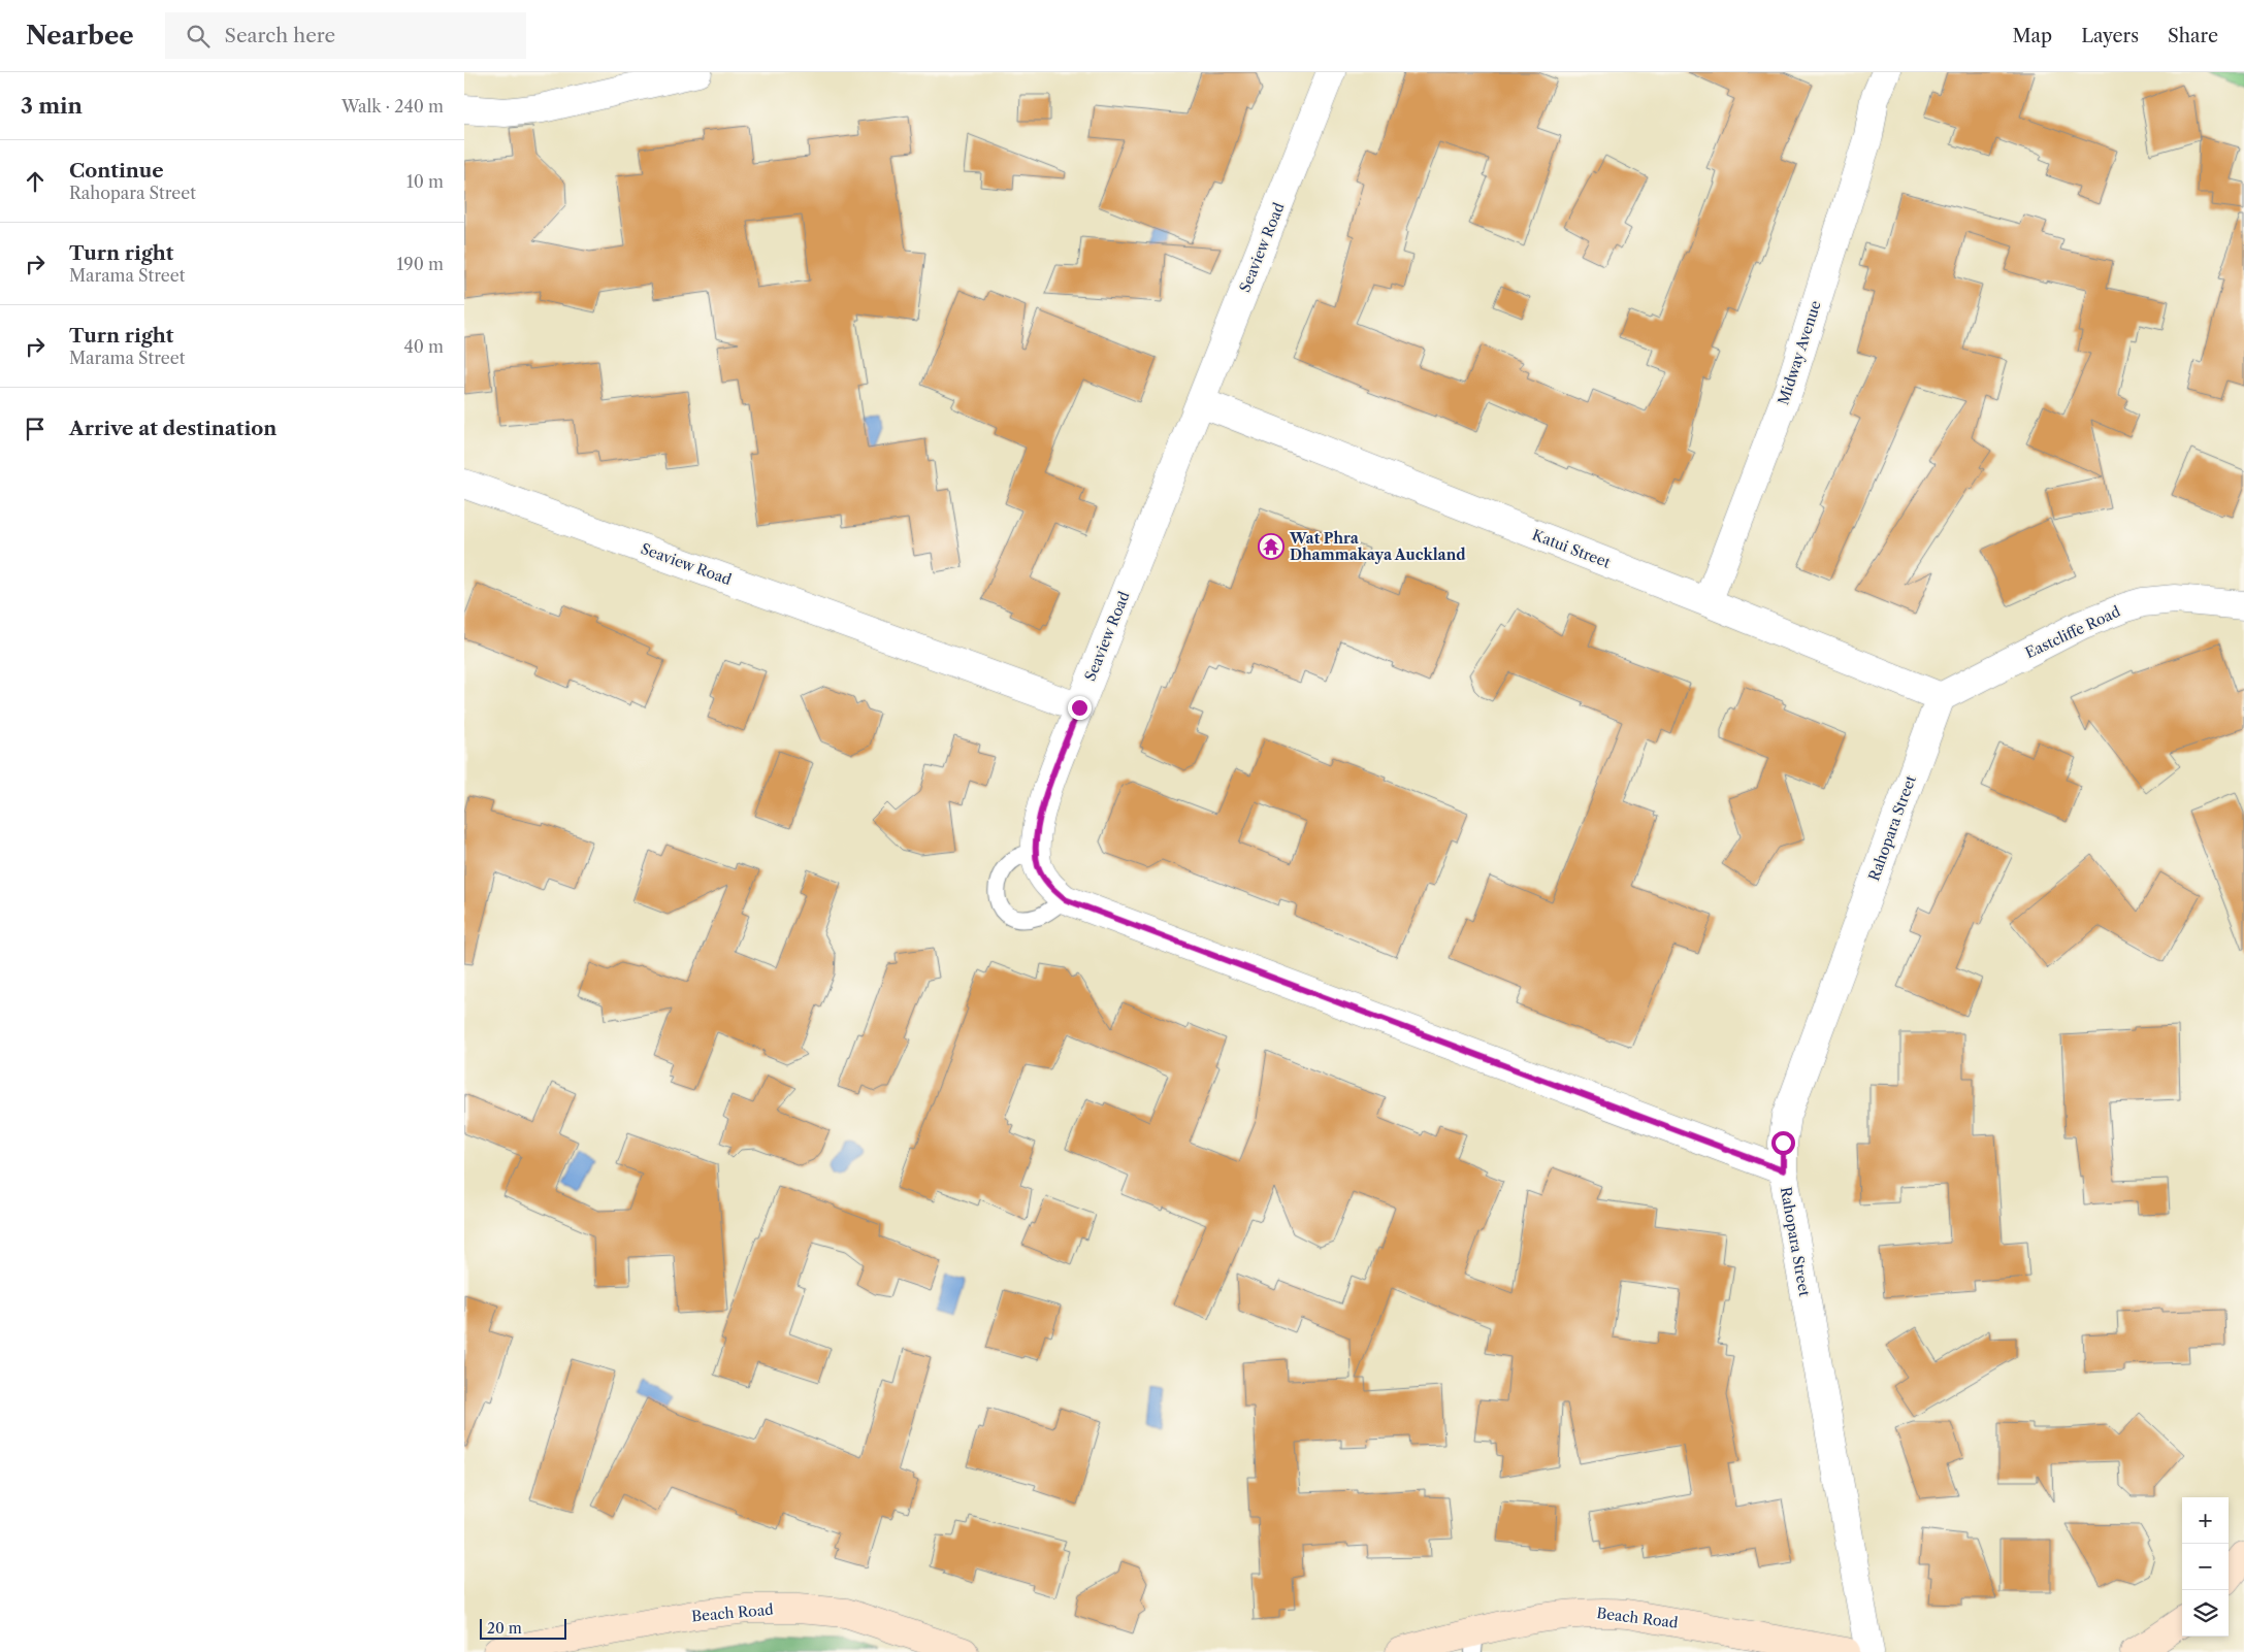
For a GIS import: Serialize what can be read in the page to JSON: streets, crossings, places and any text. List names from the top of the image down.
{
  "streets": {
    "main road": ["Beach Road"],
    "street": [
      "Seaview Road",
      "Midway Avenue",
      "Katui Street",
      "Eastcliffe Road",
      "Rahopara Street"
    ]
  },
  "crossings": [
    ["Seaview Road", "Katui Street"],
    ["Midway Avenue", "Katui Street"],
    ["Katui Street", "Eastcliffe Road"],
    ["Katui Street", "Rahopara Street"],
    ["Eastcliffe Road", "Rahopara Street"]
  ],
  "places": {
    "temple": ["Wat Phra Dhammakaya Auckland"]
  },
  "scale_bar": "20 m",
  "page": {
    "header": "Nearbee",
    "search": "Search here",
    "nav": ["Map", "Layers", "Share"],
    "heading": ["3 min", "Walk · 240 m"],
    "list": [
      ["Continue", "Rahopara Street", "10 m"],
      ["Turn right", "Marama Street", "190 m"],
      ["Turn right", "Marama Street", "40 m"],
      "Arrive at destination"
    ],
    "map_buttons": ["+", "−"],
    "scale": "20 m"
  }
}
